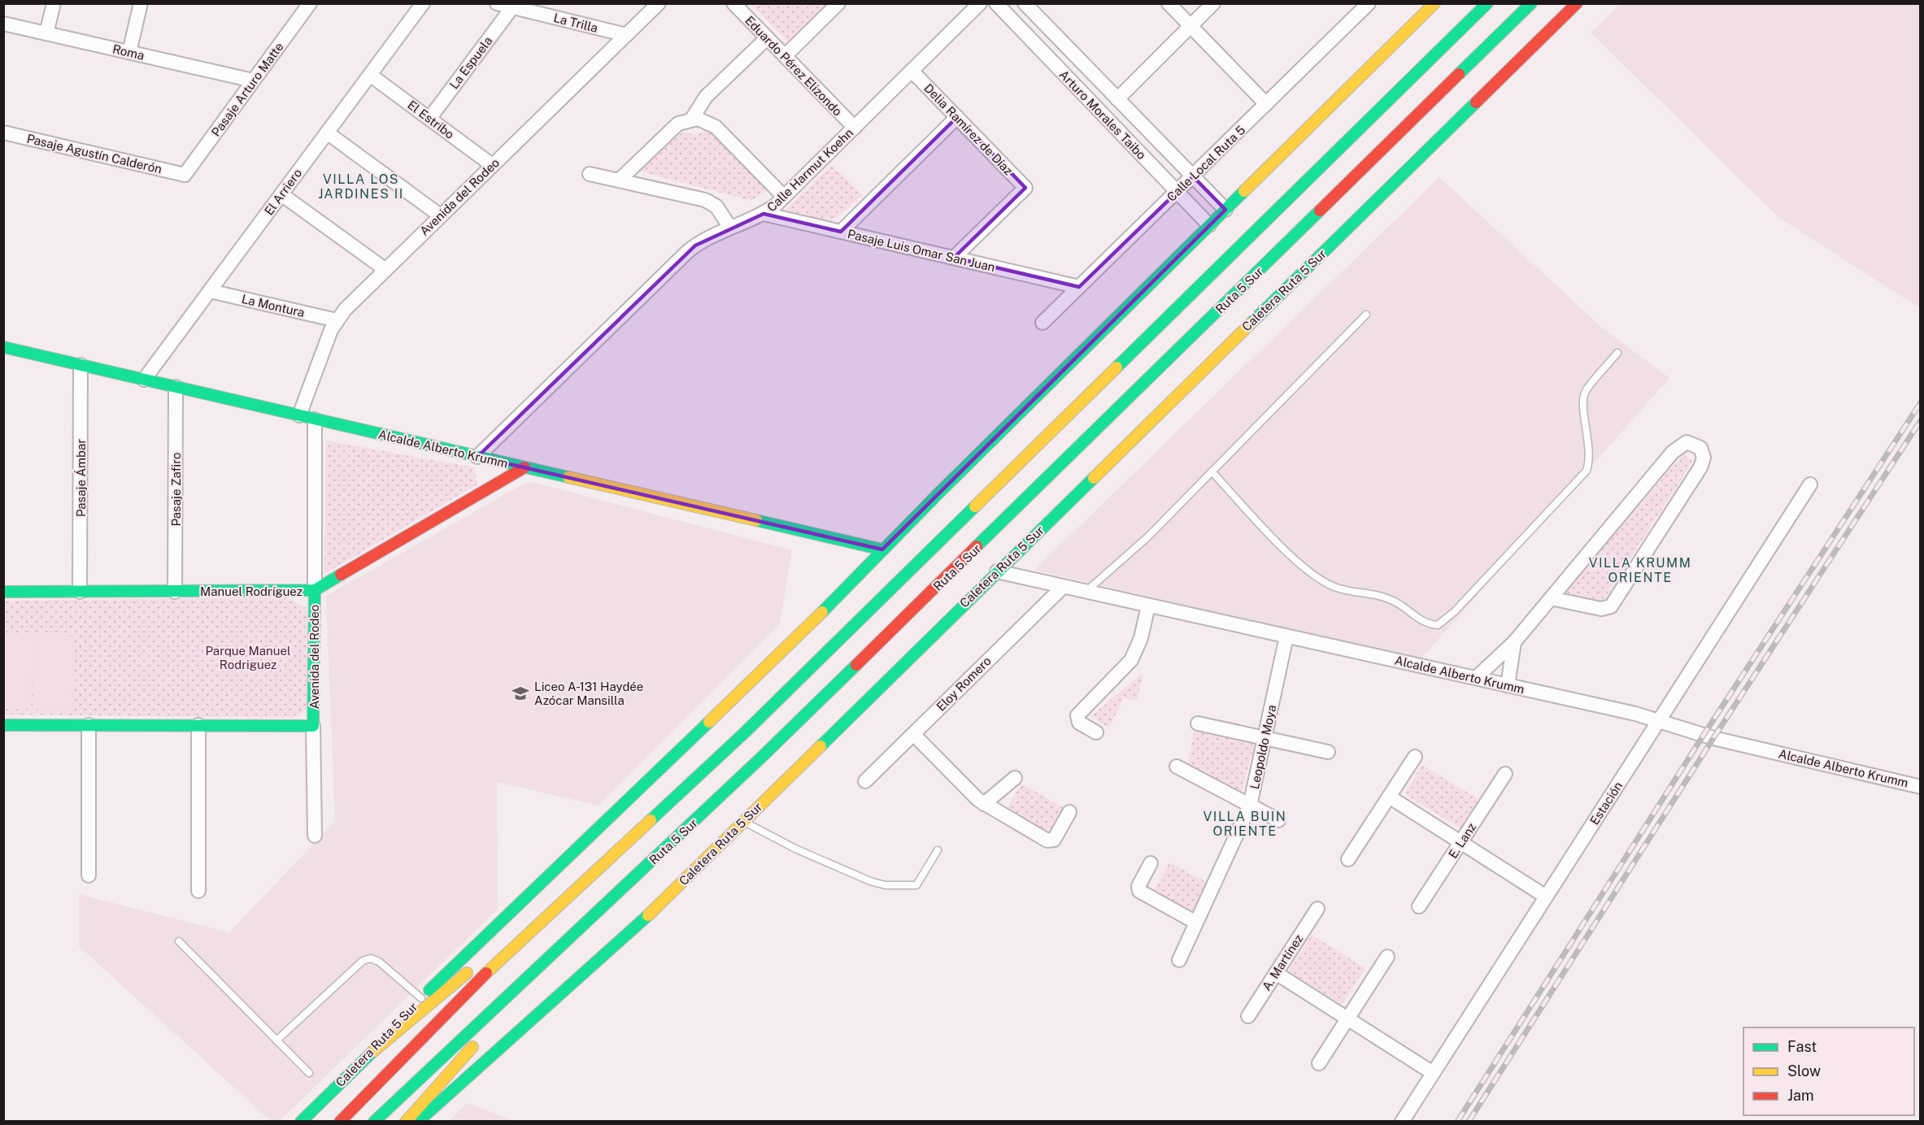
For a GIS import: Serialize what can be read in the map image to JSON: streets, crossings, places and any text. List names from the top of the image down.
{
  "streets": {
    "main road": [
      "Avenida del Rodeo",
      "Ruta 5 Sur",
      "Caletera Ruta 5 Sur",
      "Alcalde Alberto Krumm",
      "Manuel Rodríguez"
    ],
    "street": [
      "La Trilla",
      "Roma",
      "La Espuela",
      "Eduardo Pérez Elizondo",
      "Pasaje Arturo Matte",
      "Arturo Morales Taibo",
      "El Estribo",
      "Delia Ramírez de Díaz",
      "Pasaje Agustín Calderón",
      "Calle Local Ruta 5",
      "Calle Harmut Koehn",
      "El Arriero",
      "Pasaje Luis Omar San Juan",
      "La Montura",
      "Pasaje Ámbar",
      "Pasaje Zafiro",
      "Eloy Romero",
      "Leopoldo Moya",
      "Estación",
      "E. Lanz",
      "A. Martínez"
    ]
  },
  "crossings": [
    ["La Trilla", "La Espuela"],
    ["La Trilla", "Avenida del Rodeo"],
    ["Roma", "Pasaje Arturo Matte"],
    ["La Espuela", "El Estribo"],
    ["Eduardo Pérez Elizondo", "Calle Harmut Koehn"],
    ["Pasaje Arturo Matte", "Pasaje Agustín Calderón"],
    ["Arturo Morales Taibo", "Calle Local Ruta 5"],
    ["Arturo Morales Taibo", "Caletera Ruta 5 Sur"],
    ["El Estribo", "El Arriero"],
    ["El Estribo", "Avenida del Rodeo"],
    ["Delia Ramírez de Díaz", "Calle Harmut Koehn"],
    ["Delia Ramírez de Díaz", "Pasaje Luis Omar San Juan"],
    ["Calle Local Ruta 5", "Pasaje Luis Omar San Juan"],
    ["Calle Harmut Koehn", "Pasaje Luis Omar San Juan"],
    ["Calle Harmut Koehn", "Alcalde Alberto Krumm"],
    ["El Arriero", "La Montura"],
    ["El Arriero", "Alcalde Alberto Krumm"],
    ["Avenida del Rodeo", "La Montura"],
    ["Avenida del Rodeo", "Alcalde Alberto Krumm"],
    ["Avenida del Rodeo", "Manuel Rodríguez"],
    ["Caletera Ruta 5 Sur", "Alcalde Alberto Krumm"],
    ["Alcalde Alberto Krumm", "Pasaje Ámbar"],
    ["Alcalde Alberto Krumm", "Pasaje Zafiro"],
    ["Alcalde Alberto Krumm", "Manuel Rodríguez"],
    ["Alcalde Alberto Krumm", "Eloy Romero"],
    ["Alcalde Alberto Krumm", "Leopoldo Moya"],
    ["Alcalde Alberto Krumm", "Estación"],
    ["Pasaje Ámbar", "Manuel Rodríguez"],
    ["Pasaje Zafiro", "Manuel Rodríguez"]
  ],
  "districts": ["VILLA LOS JARDINES II", "VILLA KRUMM ORIENTE", "VILLA BUIN ORIENTE"],
  "parks": ["Parque Manuel Rodriguez"],
  "places": {
    "school or university": ["Liceo A-131 Haydée Azócar Mansilla"]
  },
  "legend": ["Fast", "Slow", "Jam"]
}
